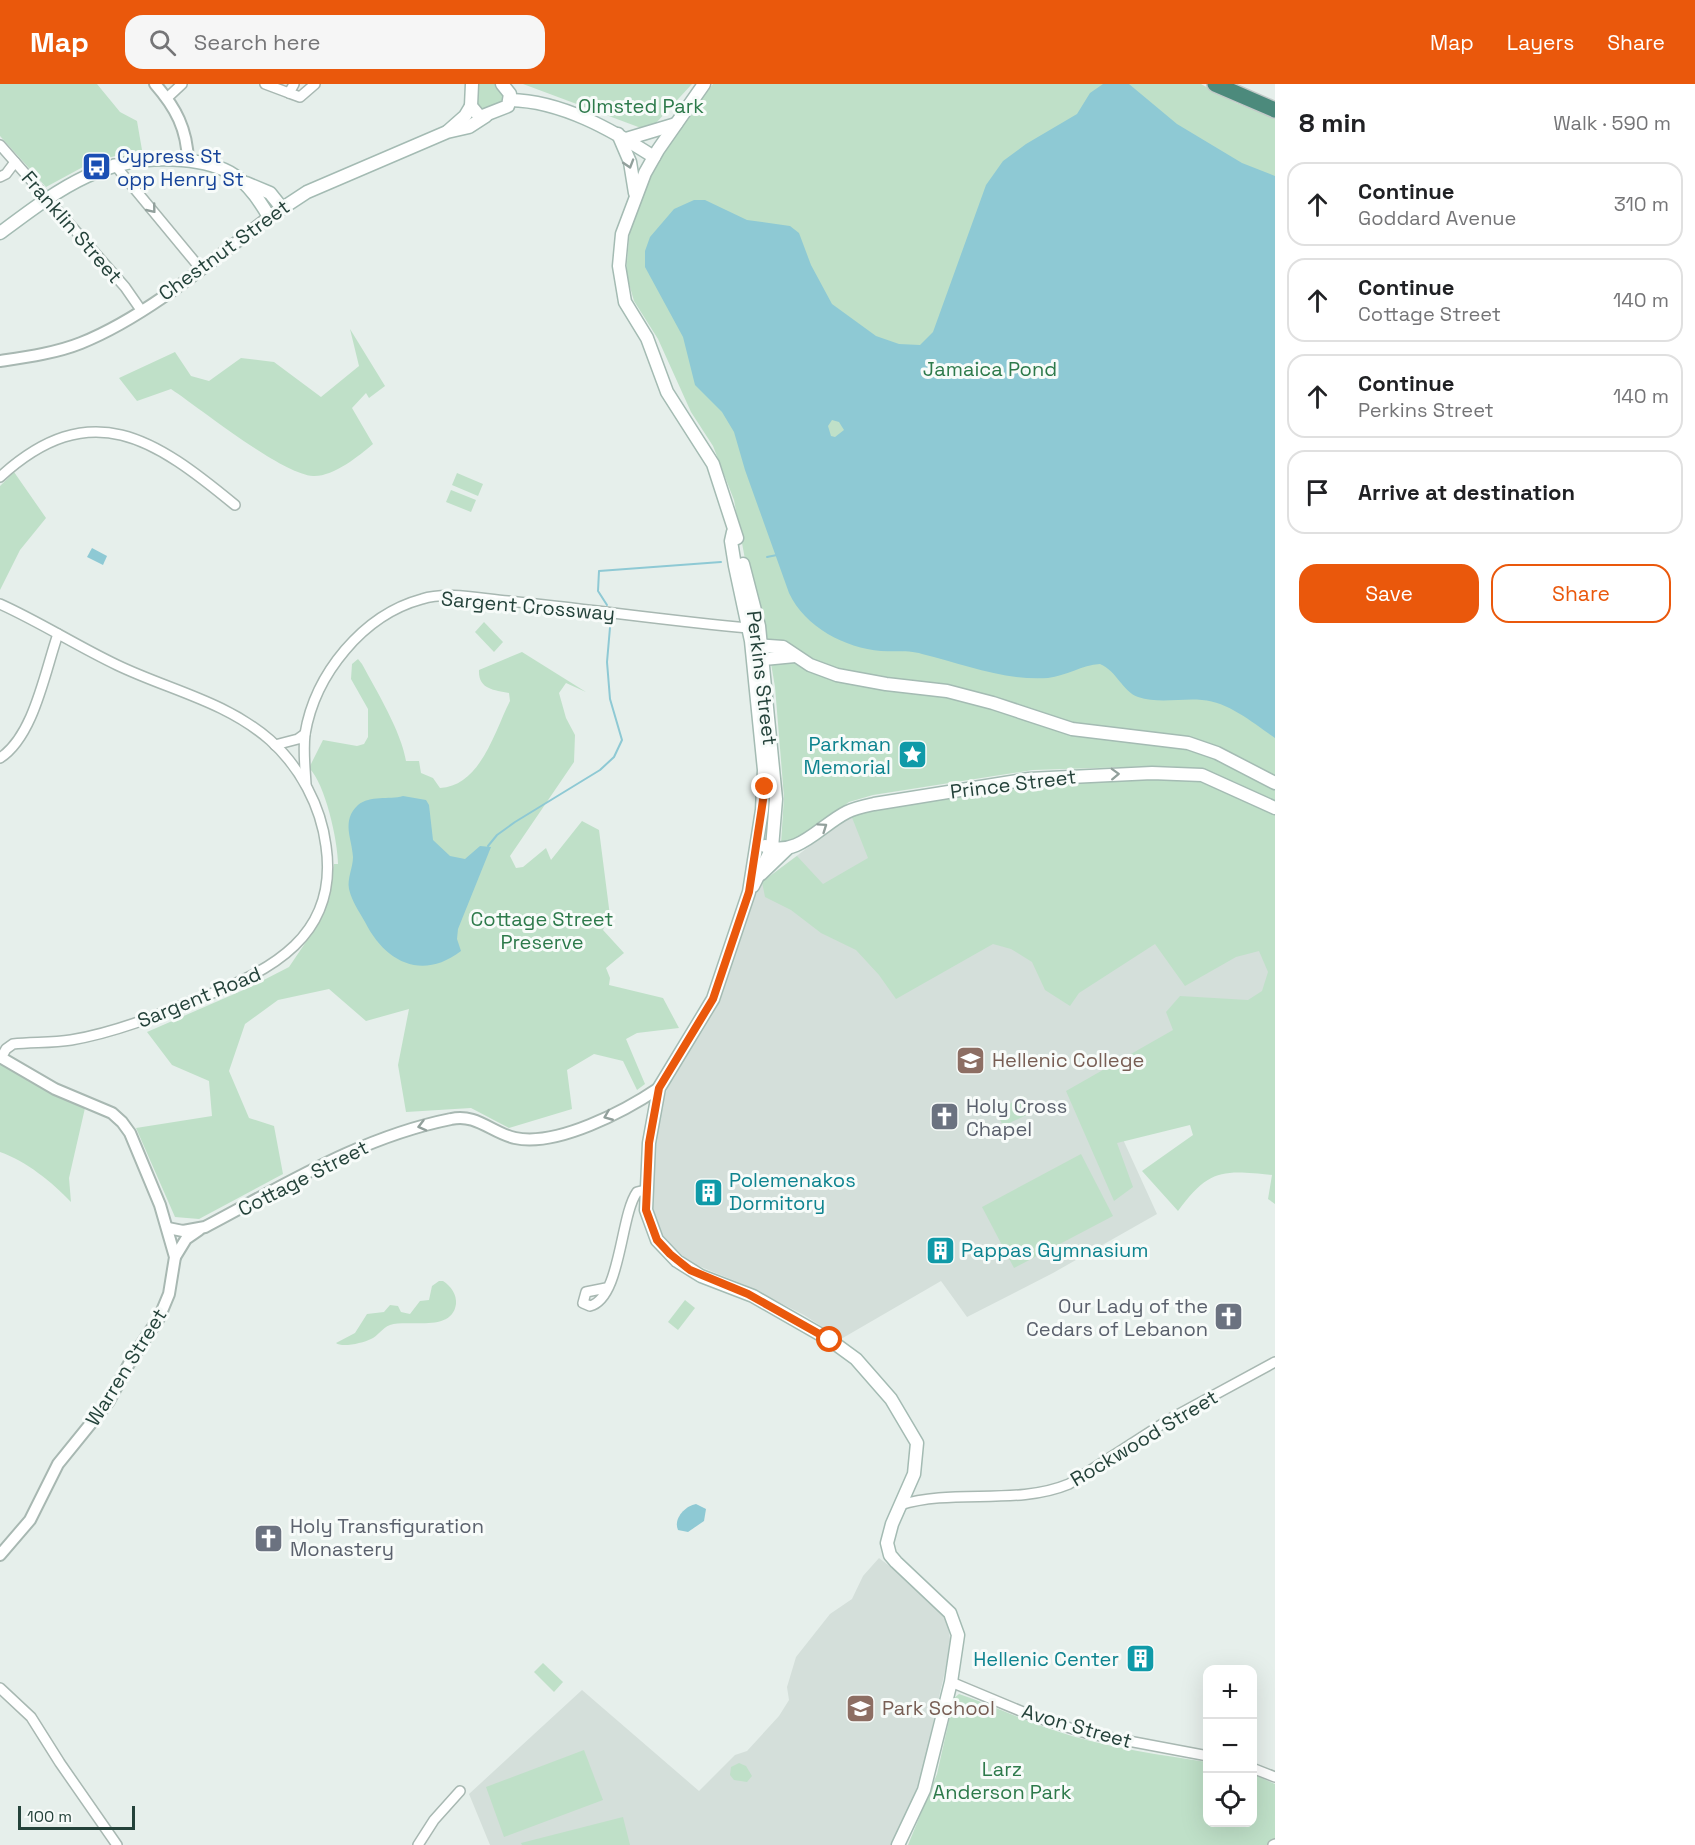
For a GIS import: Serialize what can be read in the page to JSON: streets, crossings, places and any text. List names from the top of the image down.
{
  "streets": {
    "main road": [
      "Chestnut Street",
      "Perkins Street",
      "Prince Street",
      "Cottage Street"
    ],
    "street": [
      "Franklin Street",
      "Sargent Crossway",
      "Sargent Road",
      "Warren Street",
      "Rockwood Street",
      "Avon Street"
    ]
  },
  "crossings": [
    ["Franklin Street", "Chestnut Street"],
    ["Sargent Crossway", "Perkins Street"],
    ["Sargent Crossway", "Sargent Road"],
    ["Perkins Street", "Prince Street"],
    ["Perkins Street", "Cottage Street"],
    ["Sargent Road", "Warren Street"],
    ["Cottage Street", "Warren Street"]
  ],
  "one_way": ["Cottage Street"],
  "parks": [
    "Olmsted Park",
    "Jamaica Pond",
    "Cottage Street Preserve",
    "Larz Anderson Park"
  ],
  "places": {
    "bus stop": ["Cypress St opp Henry St"],
    "place": ["Parkman Memorial"],
    "school or university": ["Hellenic College", "Park School"],
    "church": ["Holy Cross Chapel", "Our Lady of the Cedars of Lebanon", "Holy Transfiguration Monastery"],
    "building": ["Polemenakos Dormitory", "Pappas Gymnasium", "Hellenic Center"]
  },
  "scale_bar": "100 m",
  "page": {
    "header": "Map",
    "search": "Search here",
    "nav": ["Map", "Layers", "Share"],
    "heading": ["8 min", "Walk · 590 m"],
    "list": [
      ["Continue", "Goddard Avenue", "310 m"],
      ["Continue", "Cottage Street", "140 m"],
      ["Continue", "Perkins Street", "140 m"],
      "Arrive at destination"
    ],
    "buttons": ["Save", "Share"],
    "map_buttons": ["+", "−"],
    "scale": "100 m"
  }
}
